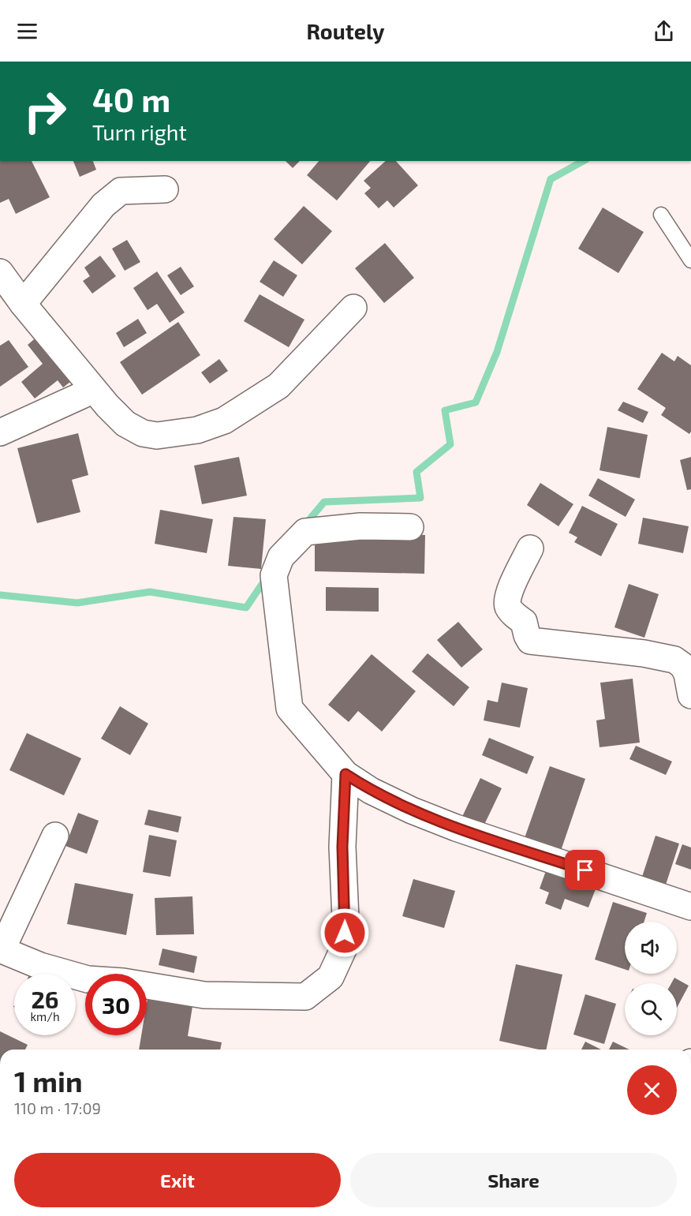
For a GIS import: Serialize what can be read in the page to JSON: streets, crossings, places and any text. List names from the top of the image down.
{
  "page": {
    "header": "Routely",
    "turn": ["40 m", "Turn right"],
    "speed": "26 km/h",
    "limit": "30",
    "heading": ["1 min", "110 m · 17:09"],
    "buttons": ["Exit", "Share"]
  }
}
